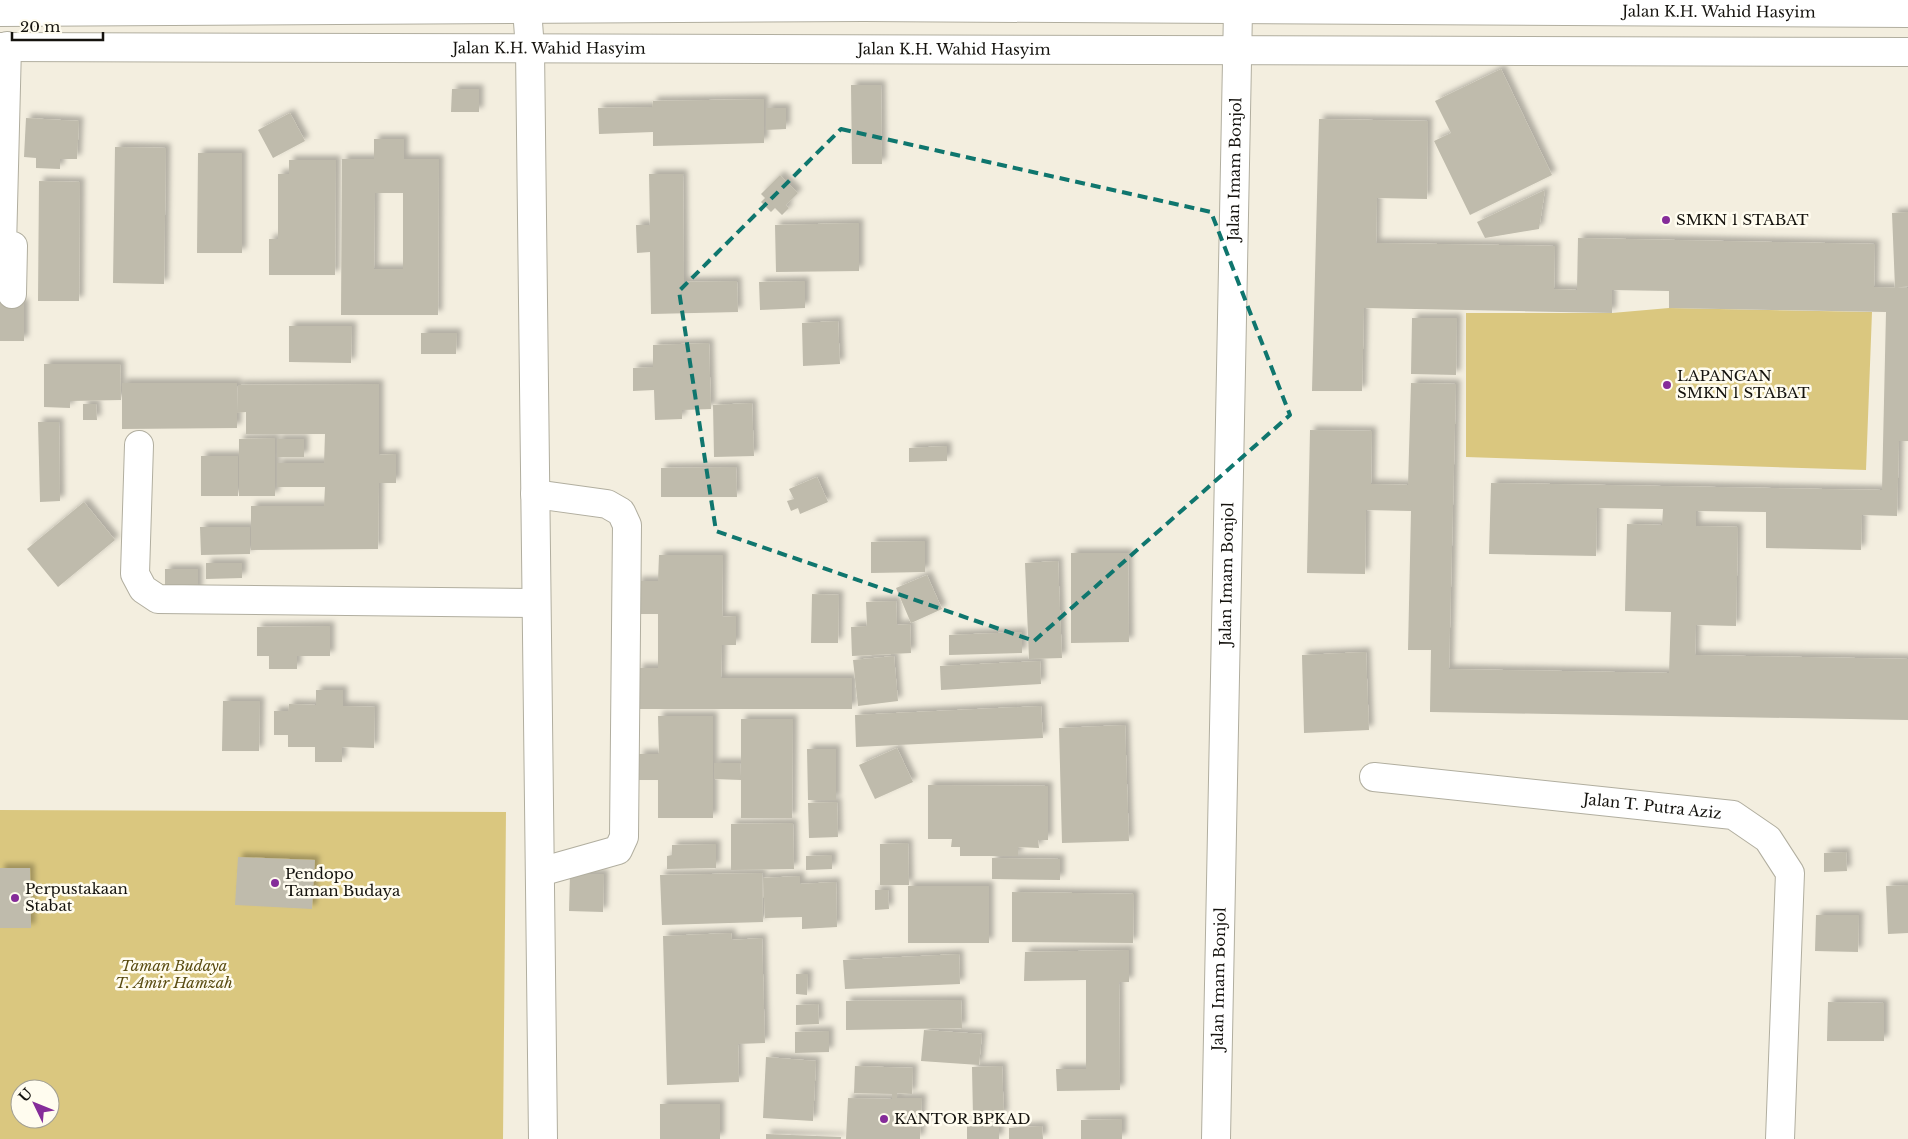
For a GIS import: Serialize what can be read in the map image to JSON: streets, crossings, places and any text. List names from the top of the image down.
{
  "streets": {
    "street": ["Jalan K.H. Wahid Hasyim", "Jalan Imam Bonjol", "Jalan T. Putra Aziz"]
  },
  "crossings": [
    ["Jalan K.H. Wahid Hasyim", "Jalan Imam Bonjol"]
  ],
  "parks": ["Taman Budaya T. Amir Hamzah"],
  "places": [
    "SMKN 1 STABAT",
    "LAPANGAN SMKN 1 STABAT",
    "Pendopo Taman Budaya",
    "Perpustakaan Stabat",
    "KANTOR BPKAD"
  ],
  "scale_bar": "20 m",
  "north": "top left"
}
